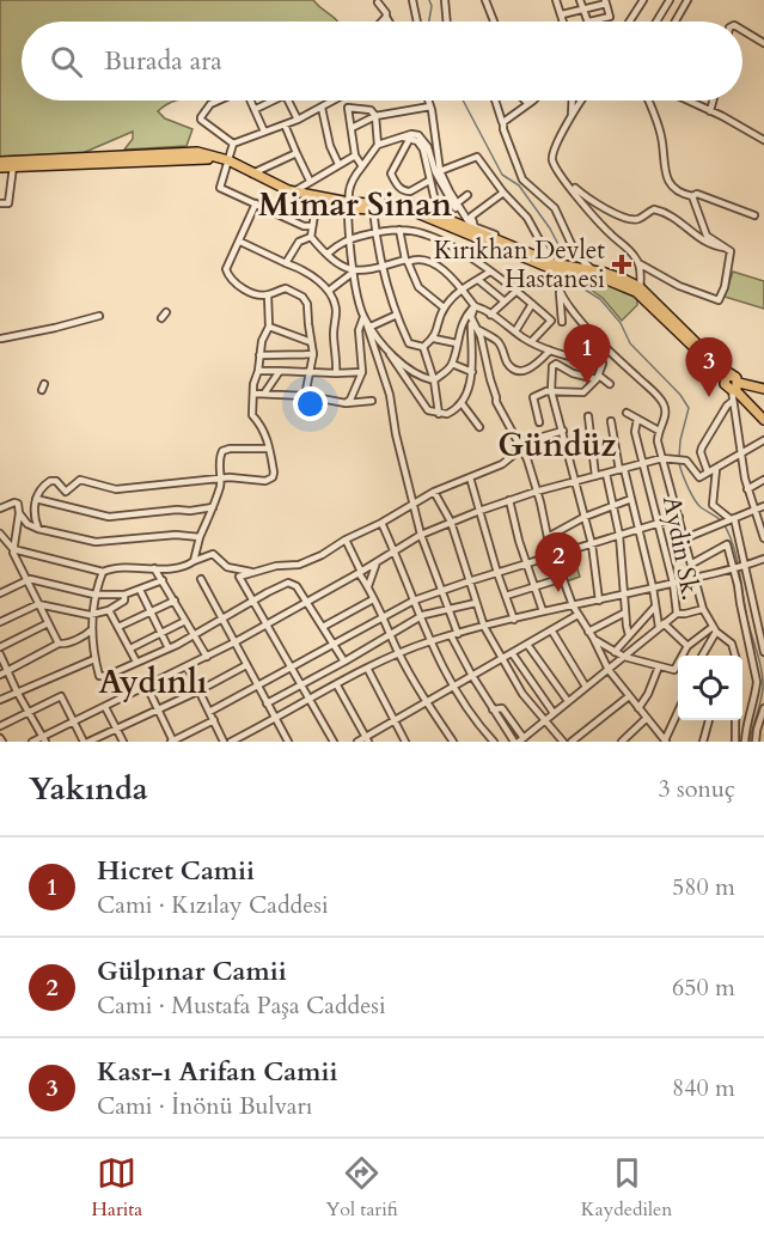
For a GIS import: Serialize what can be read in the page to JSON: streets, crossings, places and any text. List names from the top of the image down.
{
  "streets": {
    "street": ["Aydin Sk."]
  },
  "districts": ["Mimar Sinan", "Gündüz", "Aydınlı"],
  "places": {
    "health": ["Kırıkhan Devlet Hastanesi"]
  },
  "page": {
    "search": "Burada ara",
    "pins": ["1", "3", "2"],
    "heading": ["Yakında", "3 sonuç"],
    "list": [
      {
        "mark": "1",
        "name": "Hicret Camii",
        "note": "Cami · Kızılay Caddesi",
        "value": "580 m"
      },
      {
        "mark": "2",
        "name": "Gülpınar Camii",
        "note": "Cami · Mustafa Paşa Caddesi",
        "value": "650 m"
      },
      {
        "mark": "3",
        "name": "Kasr-ı Arifan Camii",
        "note": "Cami · İnönü Bulvarı",
        "value": "840 m"
      }
    ],
    "nav": ["Harita", "Yol tarifi", "Kaydedilen"]
  }
}
